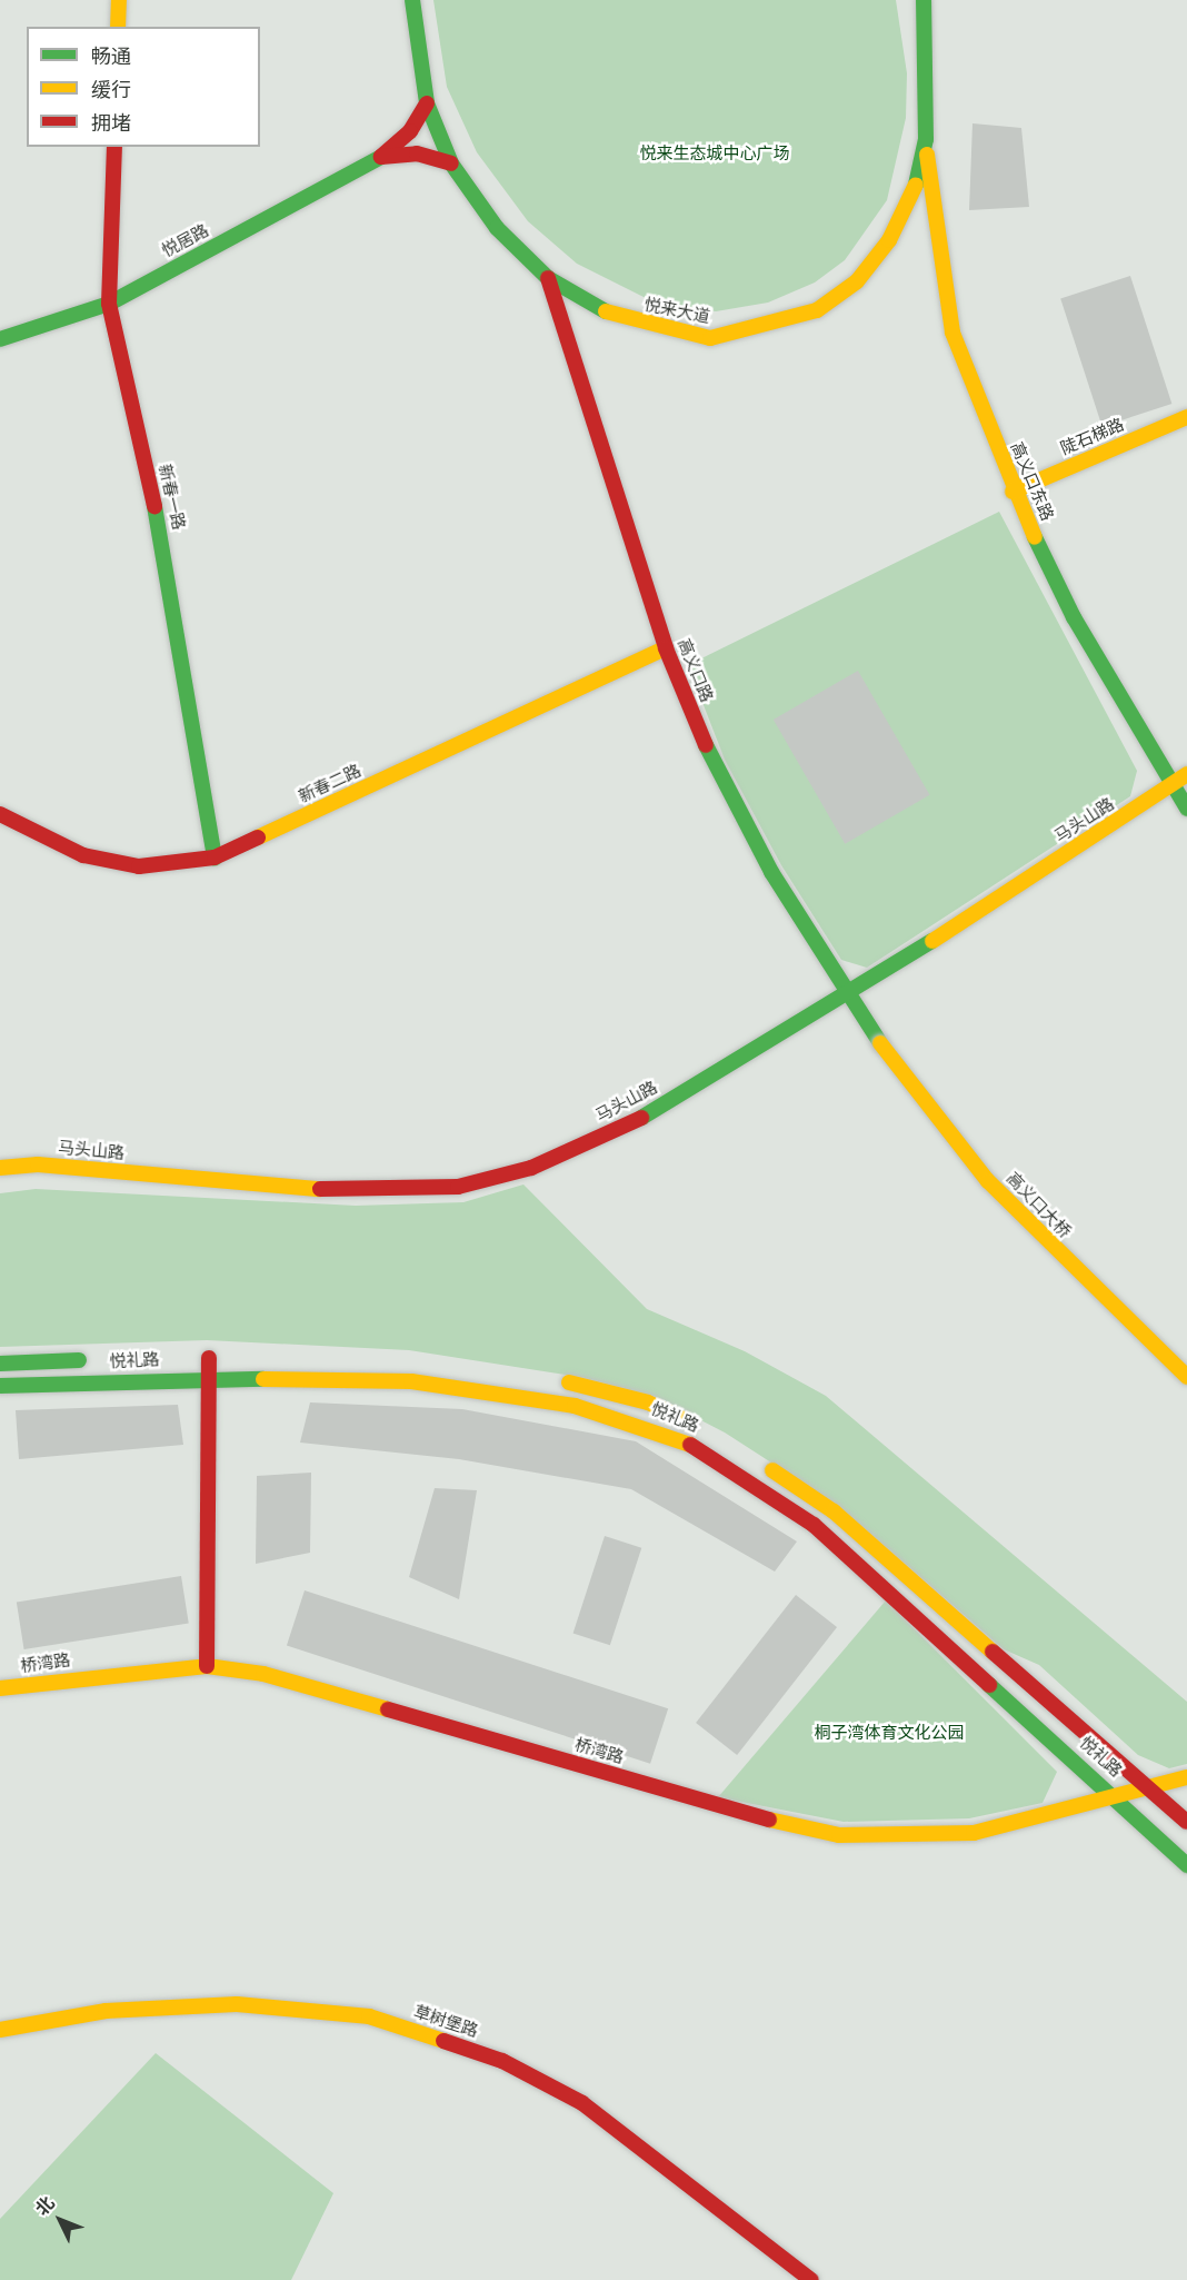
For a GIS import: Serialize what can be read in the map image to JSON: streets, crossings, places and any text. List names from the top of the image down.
{
  "streets": {
    "street": [
      "悦居路",
      "悦来大道",
      "陡石梯路",
      "高义口东路",
      "新春一路",
      "高义口路",
      "新春二路",
      "马头山路",
      "高义口大桥",
      "悦礼路",
      "桥湾路",
      "草树堡路"
    ]
  },
  "crossings": [
    ["悦居路", "新春一路"],
    ["悦来大道", "高义口东路"],
    ["悦来大道", "高义口路"],
    ["陡石梯路", "高义口东路"],
    ["高义口东路", "马头山路"],
    ["新春一路", "新春二路"],
    ["高义口路", "新春二路"],
    ["高义口路", "马头山路"],
    ["高义口路", "高义口大桥"],
    ["悦礼路", "桥湾路"]
  ],
  "parks": ["悦来生态城中心广场", "桐子湾体育文化公园"],
  "legend": ["畅通", "缓行", "拥堵"],
  "north": "top left"
}
